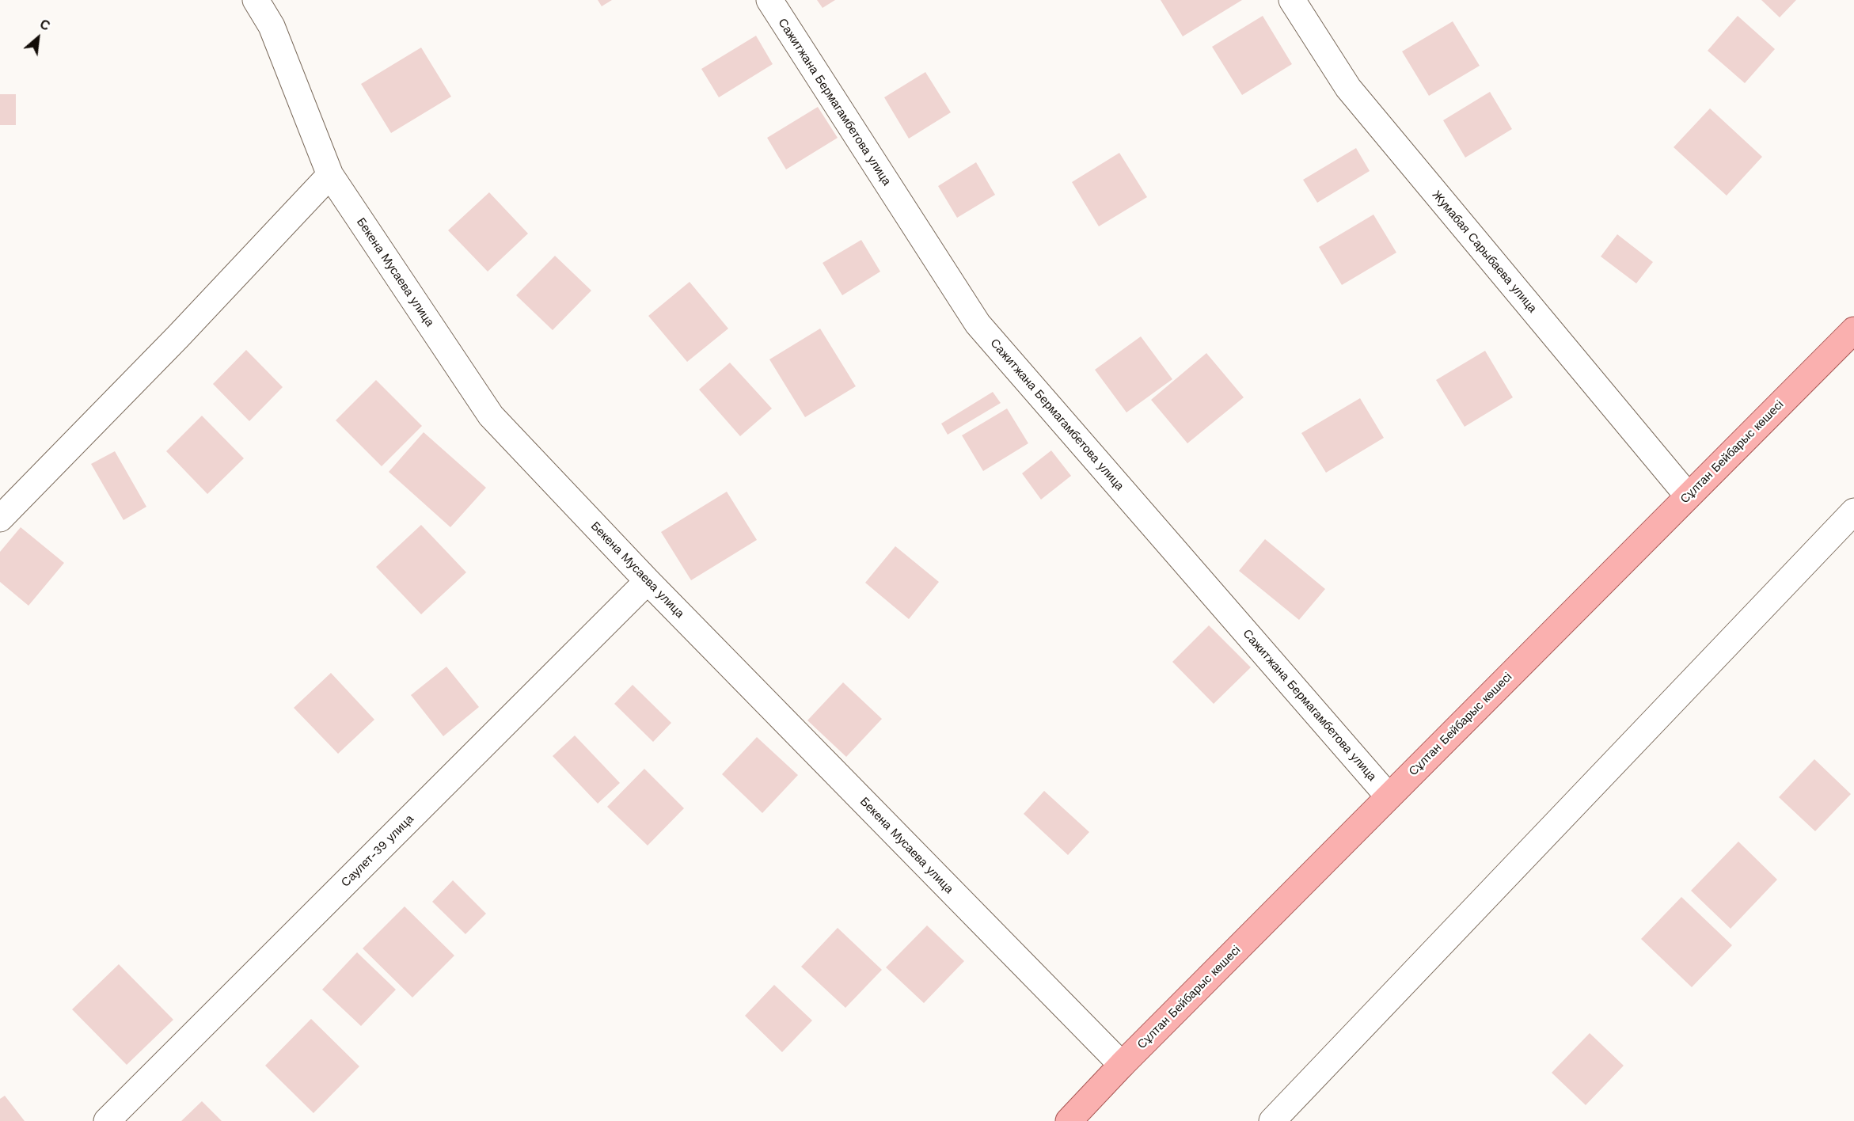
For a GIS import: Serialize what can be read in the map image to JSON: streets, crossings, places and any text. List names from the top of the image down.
{
  "streets": {
    "main road": ["Сұлтан Бейбарыс көшесі"],
    "street": [
      "Сажитжана Бермагамбетова улица",
      "Жумабая Сарыбаева улица",
      "Бекена Мусаева улица",
      "Саулет-39 улица"
    ]
  },
  "crossings": [
    ["Сажитжана Бермагамбетова улица", "Сұлтан Бейбарыс көшесі"],
    ["Жумабая Сарыбаева улица", "Сұлтан Бейбарыс көшесі"],
    ["Бекена Мусаева улица", "Сұлтан Бейбарыс көшесі"],
    ["Бекена Мусаева улица", "Саулет-39 улица"]
  ],
  "north": "top right"
}
